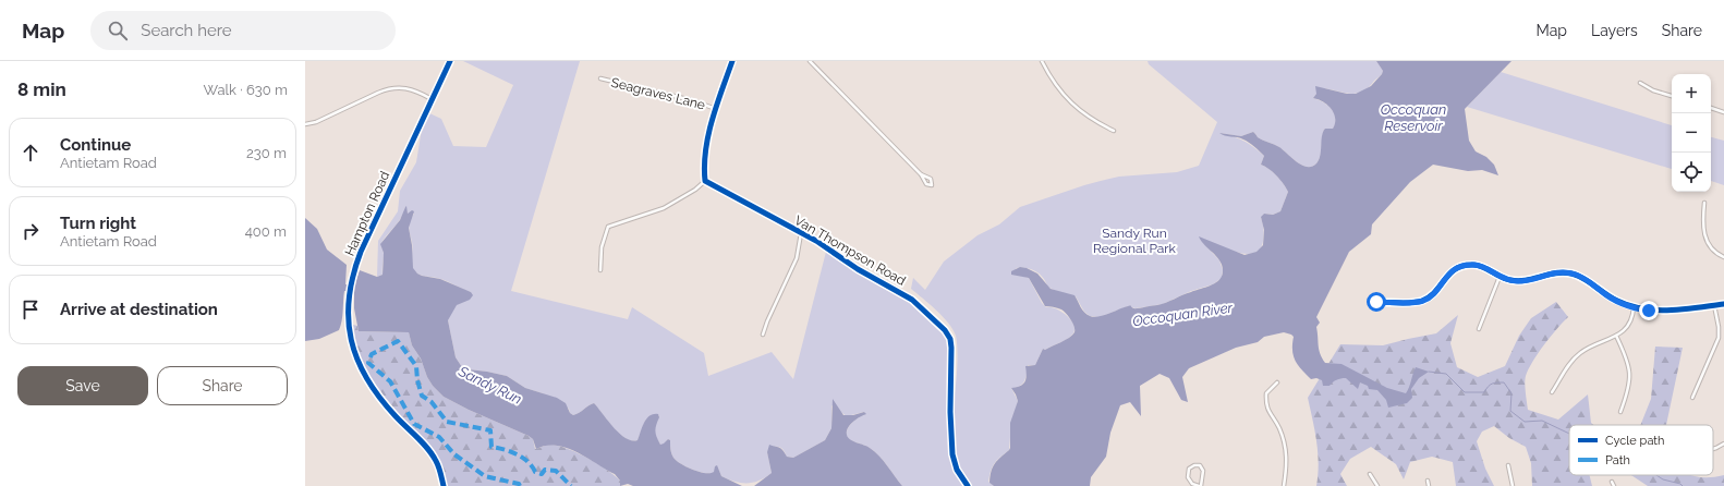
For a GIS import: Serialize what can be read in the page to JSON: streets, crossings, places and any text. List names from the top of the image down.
{
  "streets": {
    "street": ["Seagraves Lane", "Hampton Road", "Van Thompson Road"]
  },
  "water": ["Occoquan Reservoir", "Occoquan River", "Sandy Run"],
  "parks": ["Sandy Run Regional Park"],
  "legend": ["Cycle path", "Path"],
  "page": {
    "header": "Map",
    "search": "Search here",
    "nav": ["Map", "Layers", "Share"],
    "heading": ["8 min", "Walk · 630 m"],
    "map_buttons": ["+", "−"],
    "list": [
      ["Continue", "Antietam Road", "230 m"],
      ["Turn right", "Antietam Road", "400 m"],
      "Arrive at destination"
    ],
    "buttons": ["Save", "Share"]
  }
}
